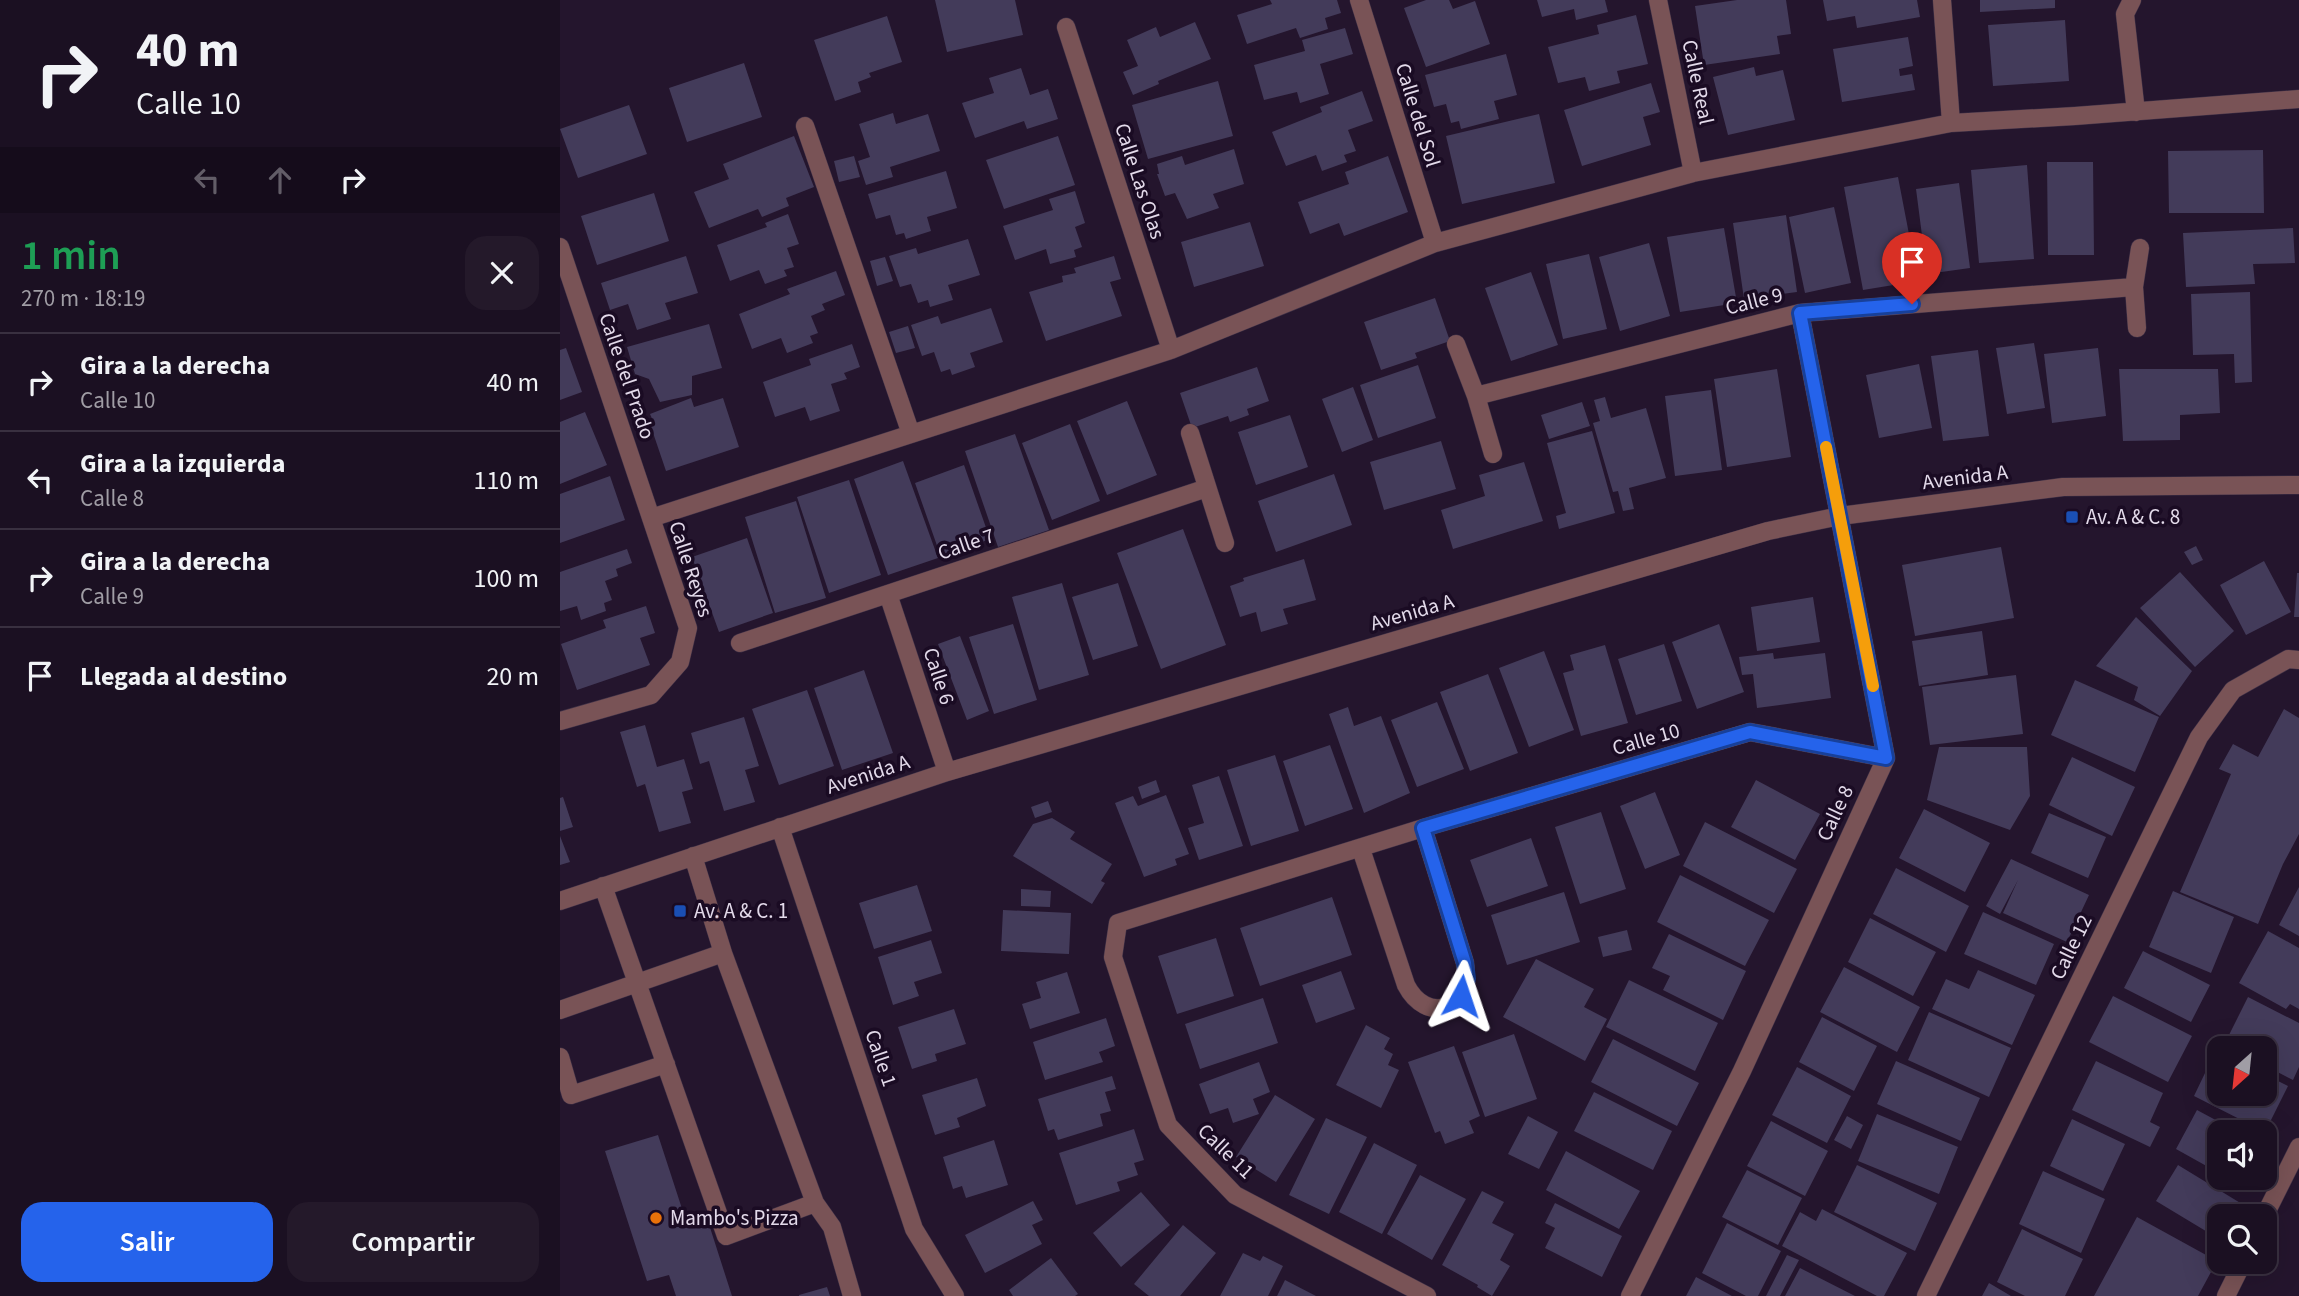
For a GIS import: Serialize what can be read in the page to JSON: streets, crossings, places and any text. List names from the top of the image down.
{
  "streets": {
    "street": [
      "Calle Real",
      "Calle del Sol",
      "Calle Las Olas",
      "Calle 9",
      "Calle del Prado",
      "Avenida A",
      "Calle 7",
      "Calle Reyes",
      "Calle 6",
      "Calle 10",
      "Calle 8",
      "Calle 12",
      "Calle 1",
      "Calle 11"
    ]
  },
  "crossings": [
    ["Calle del Prado", "Calle Reyes"],
    ["Avenida A", "Calle 6"],
    ["Avenida A", "Calle 1"],
    ["Calle 7", "Calle 6"],
    ["Calle 10", "Calle 8"],
    ["Calle 10", "Calle 11"]
  ],
  "places": {
    "transit": ["Av. A & C. 8", "Av. A & C. 1"],
    "other": ["Mambo's Pizza"]
  },
  "north": "bottom left",
  "page": {
    "turn": ["40 m", "Calle 10"],
    "heading": ["1 min", "270 m · 18:19"],
    "list": [
      {
        "name": "Gira a la derecha",
        "note": "Calle 10",
        "value": "40 m"
      },
      {
        "name": "Gira a la izquierda",
        "note": "Calle 8",
        "value": "110 m"
      },
      {
        "name": "Gira a la derecha",
        "note": "Calle 9",
        "value": "100 m"
      },
      {
        "name": "Llegada al destino",
        "value": "20 m"
      }
    ],
    "buttons": ["Salir", "Compartir"]
  }
}
